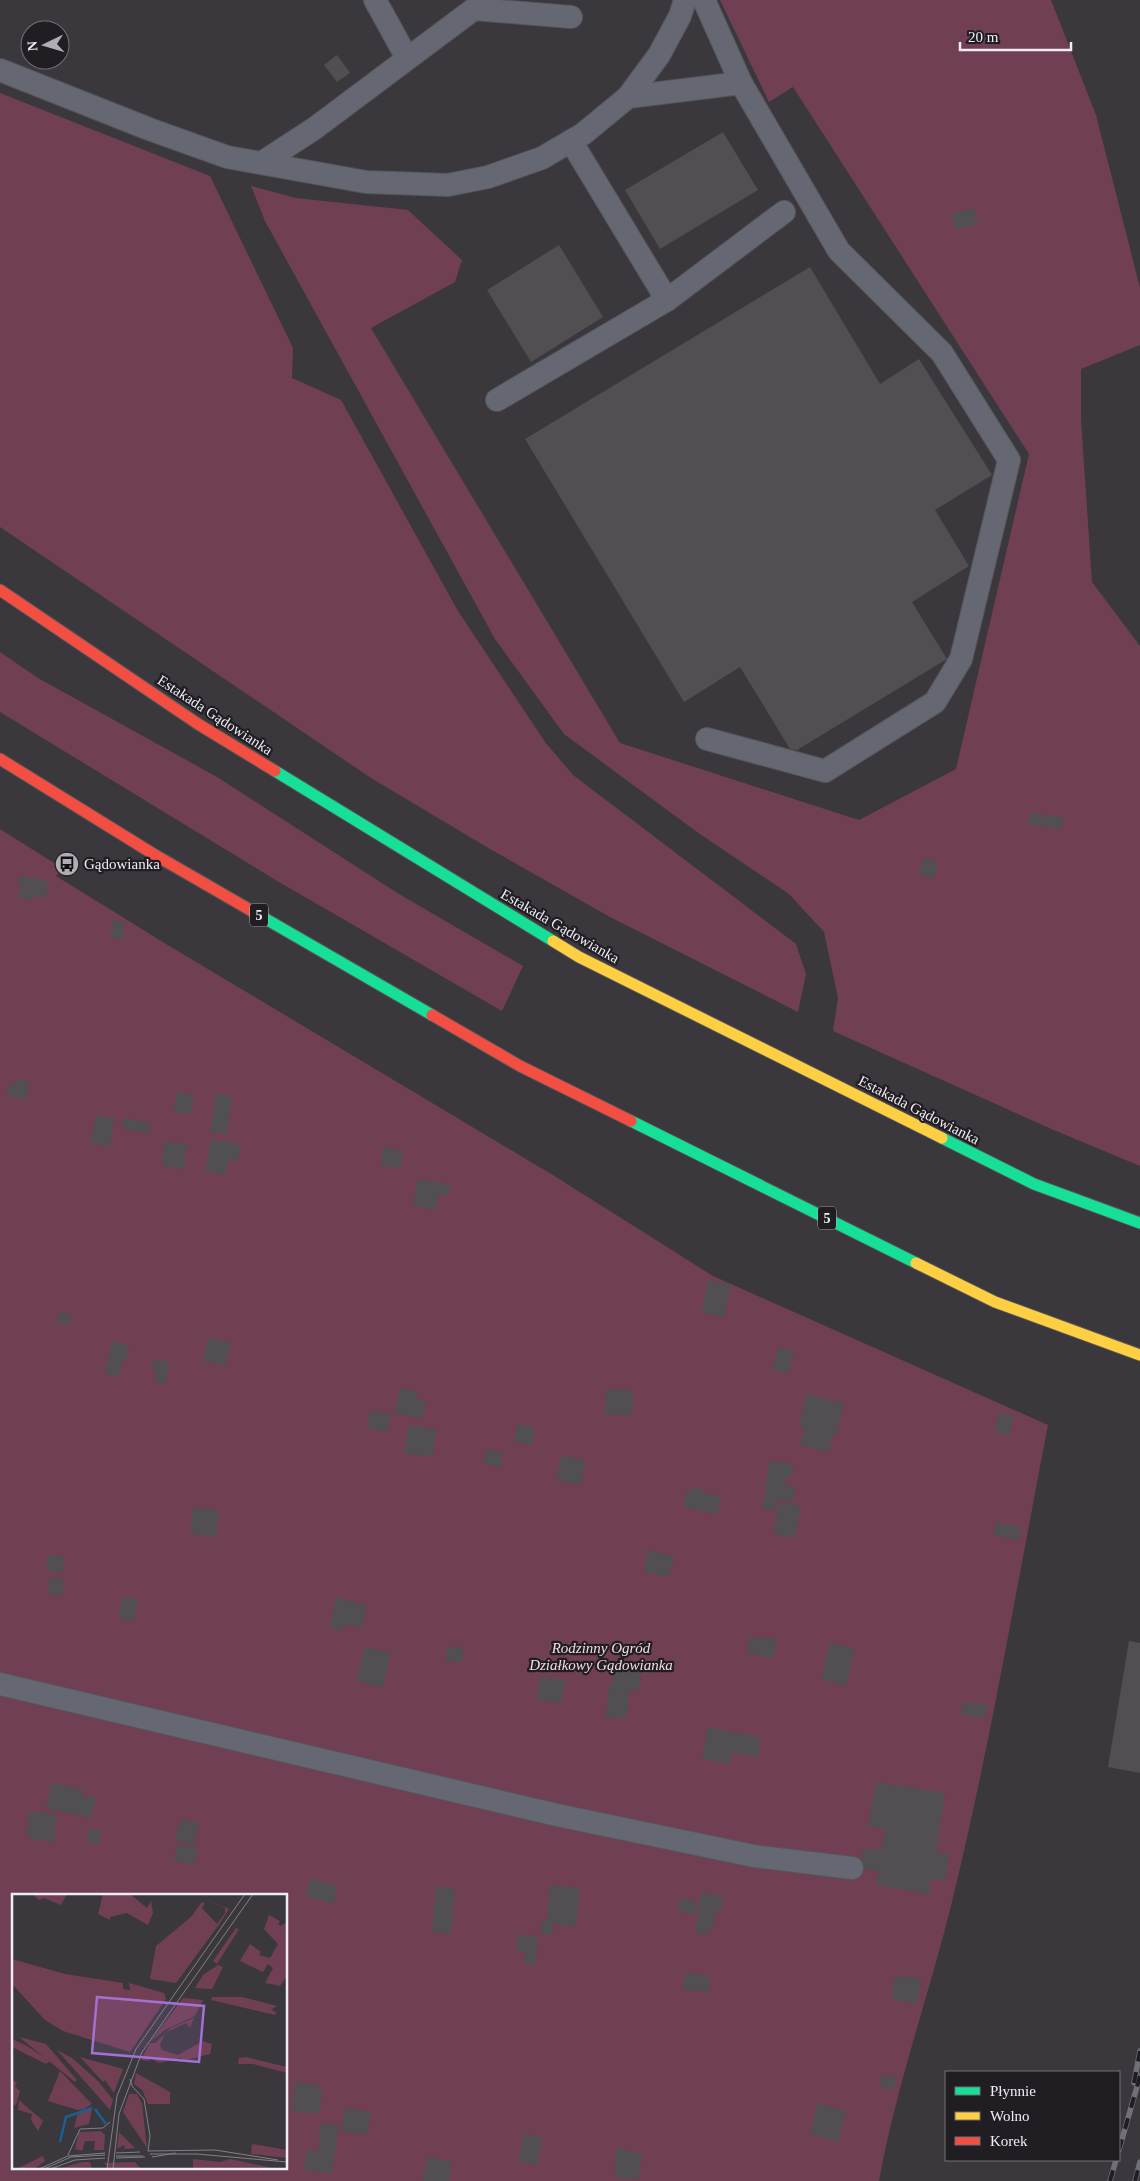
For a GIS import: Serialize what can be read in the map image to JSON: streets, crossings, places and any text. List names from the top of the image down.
{
  "streets": {
    "main road": ["Estakada Gądowianka", "5"]
  },
  "parks": ["Rodzinny Ogród Działkowy Gądowianka"],
  "places": {
    "bus stop": ["Gądowianka"]
  },
  "legend": ["Płynnie", "Wolno", "Korek"],
  "scale_bar": "20 m",
  "north": "left"
}
